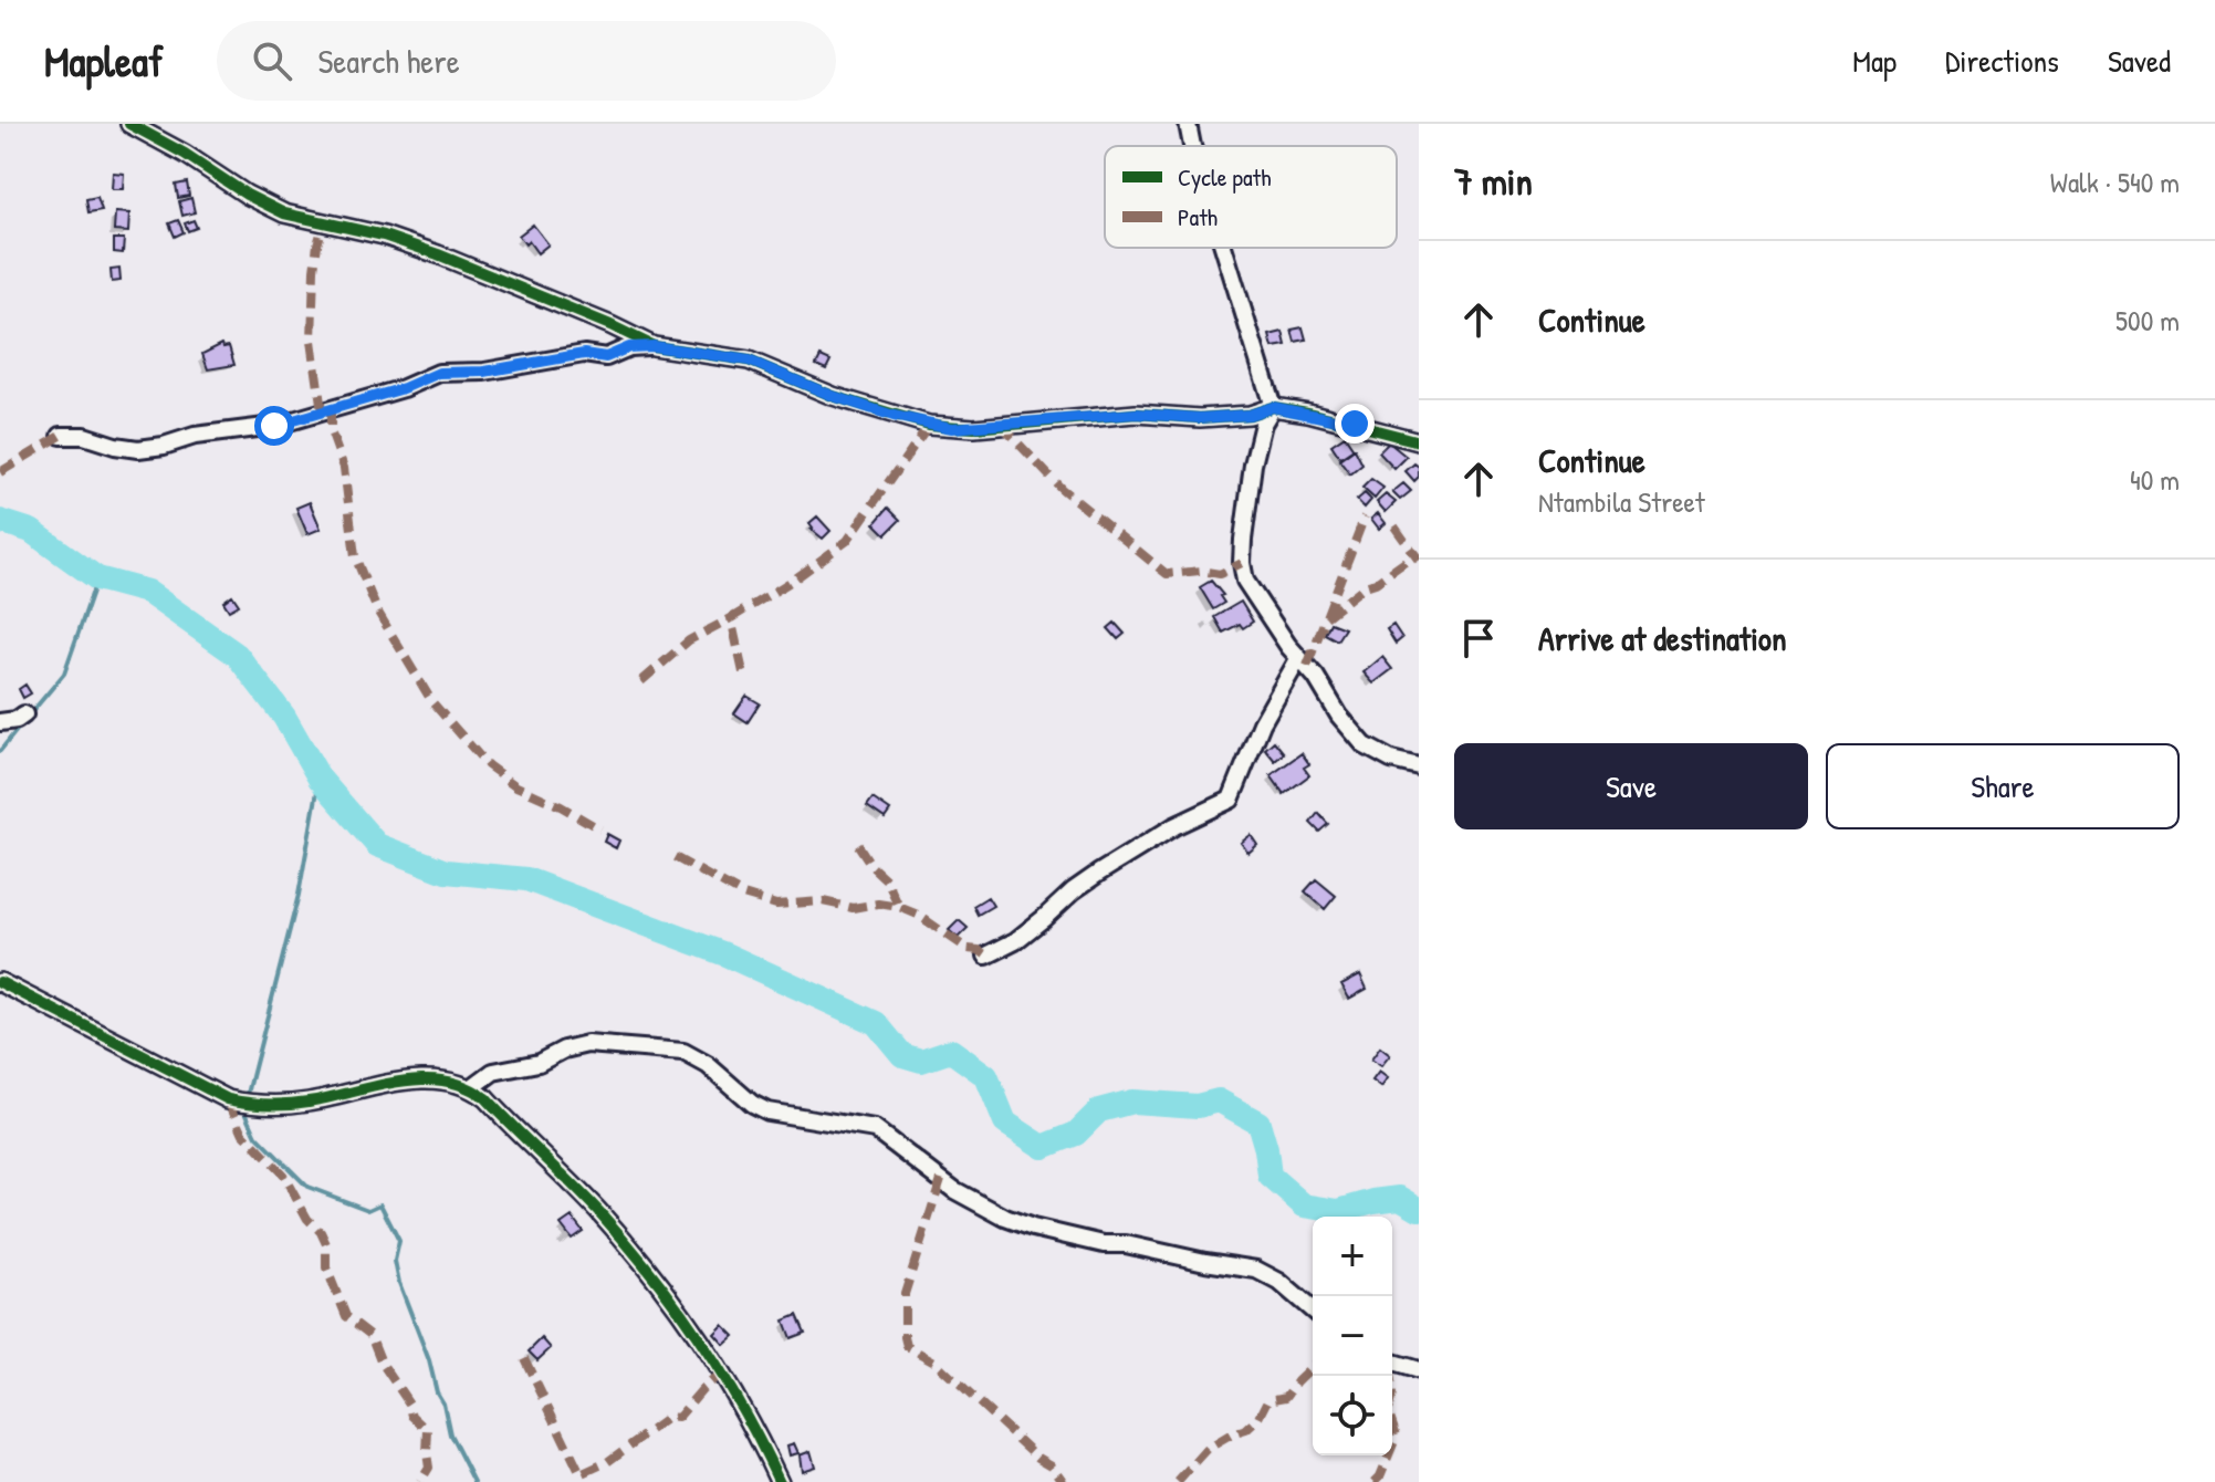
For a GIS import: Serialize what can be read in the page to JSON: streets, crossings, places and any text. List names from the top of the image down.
{
  "legend": ["Cycle path", "Path"],
  "page": {
    "header": "Mapleaf",
    "search": "Search here",
    "nav": ["Map", "Directions", "Saved"],
    "heading": ["7 min", "Walk · 540 m"],
    "list": [
      ["Continue", "500 m"],
      ["Continue", "Ntambila Street", "40 m"],
      "Arrive at destination"
    ],
    "buttons": ["Save", "Share"],
    "map_buttons": ["+", "−"]
  }
}
